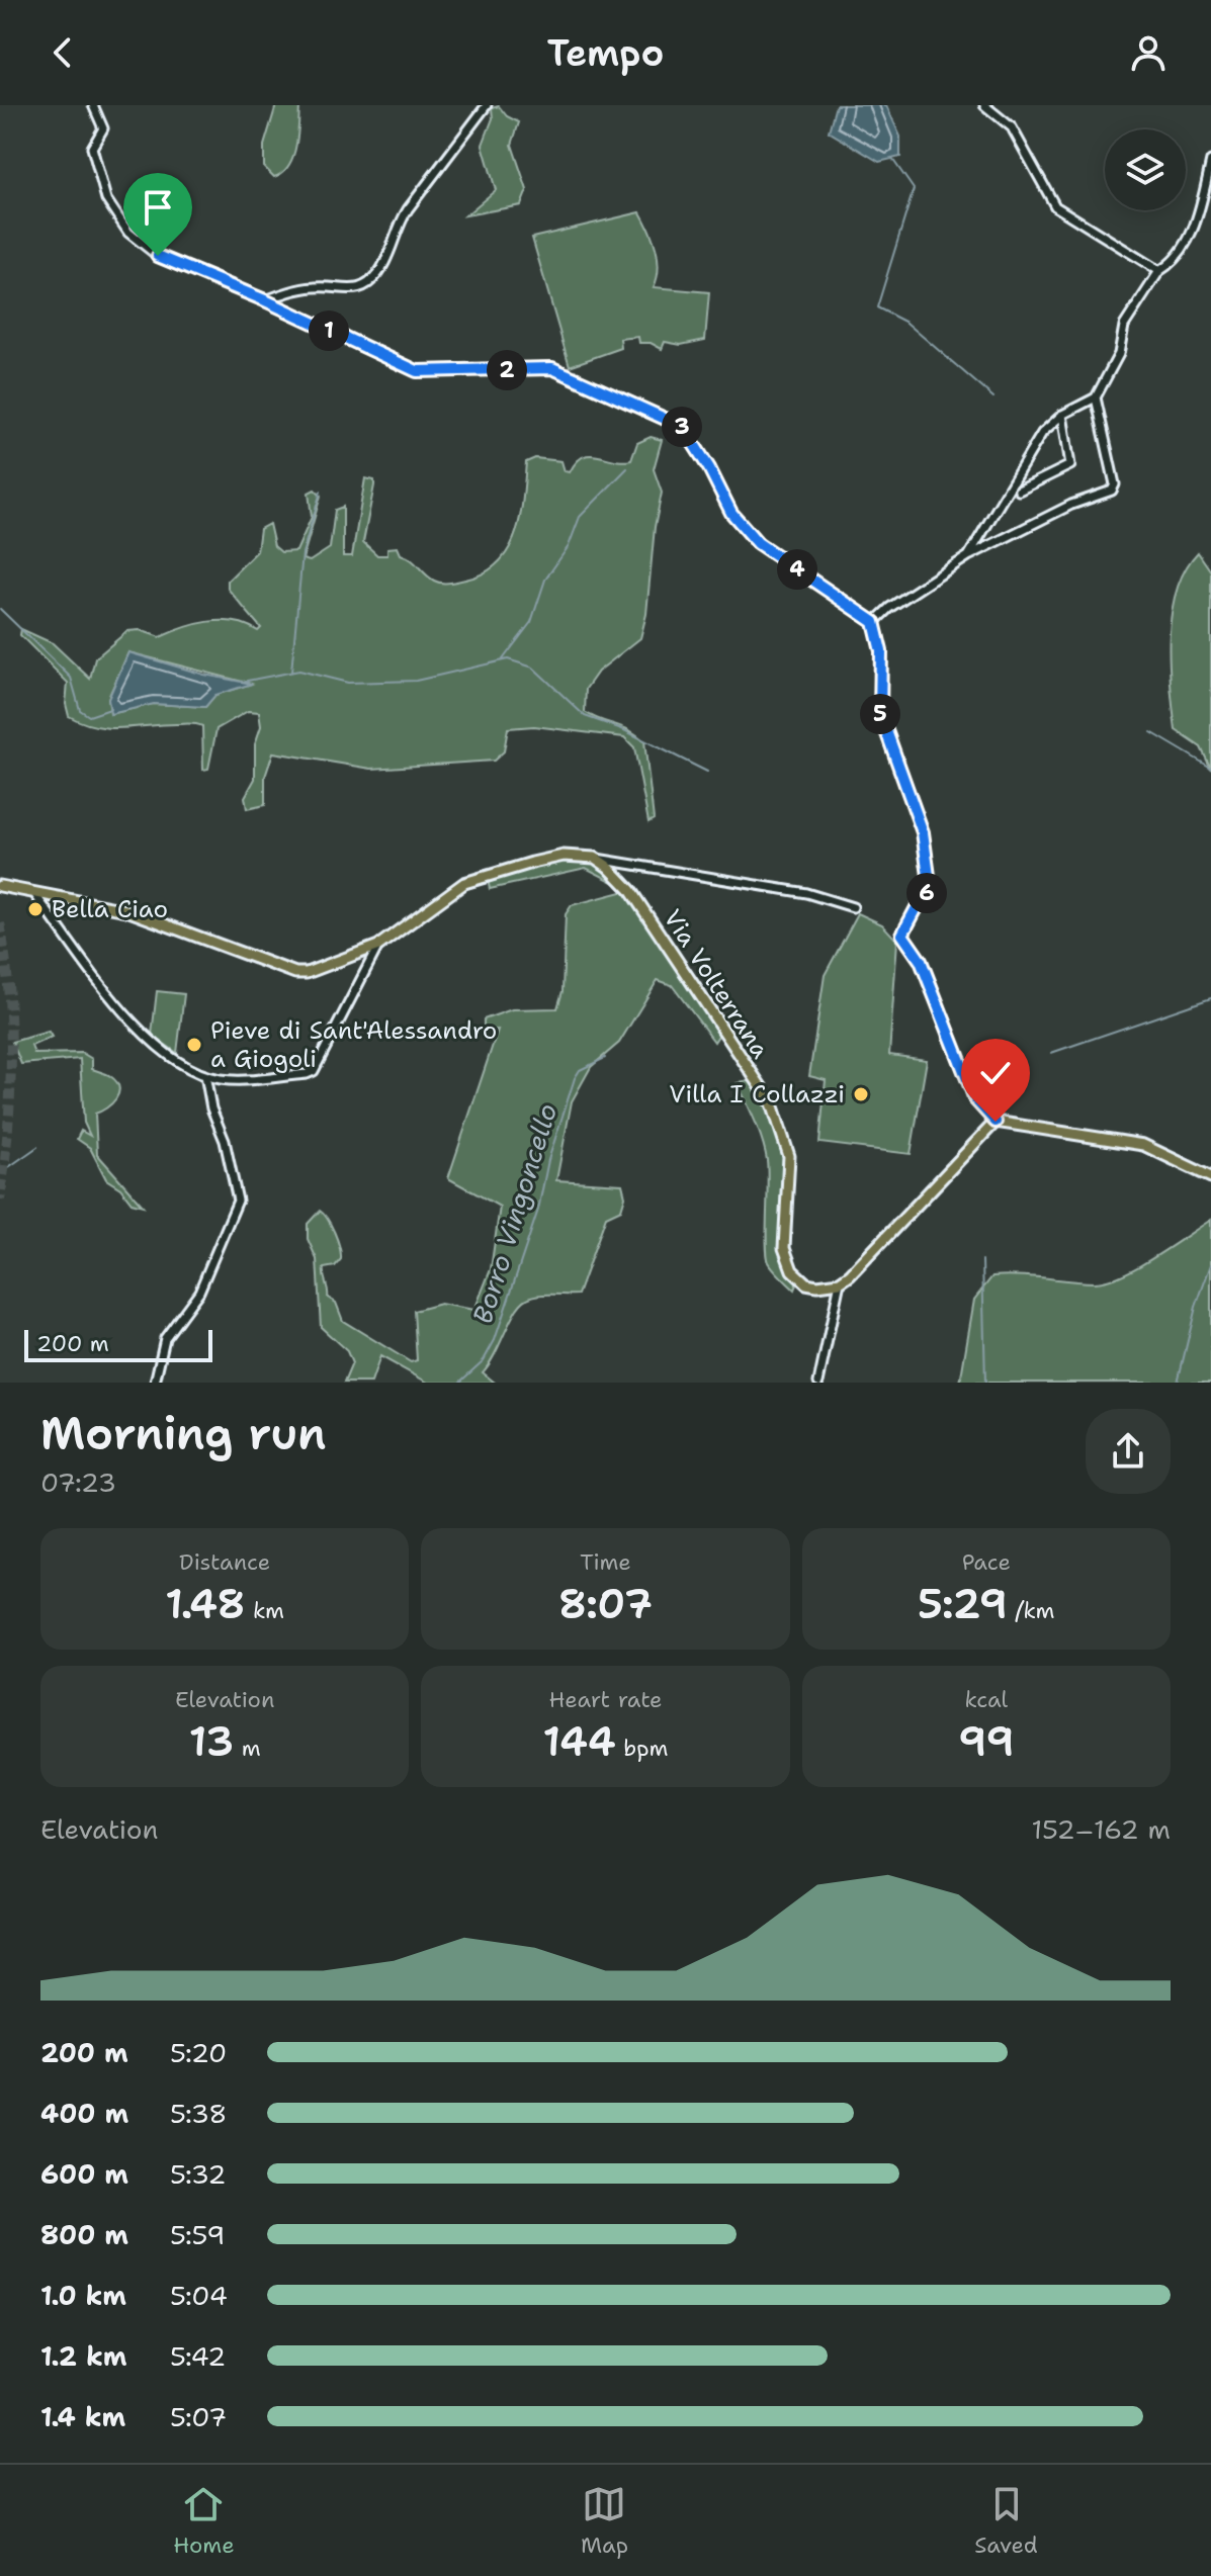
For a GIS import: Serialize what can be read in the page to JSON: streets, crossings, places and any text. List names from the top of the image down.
{
  "streets": {
    "main road": ["Via Volterrana"]
  },
  "water": ["Borro Vingoncello"],
  "places": ["Bella Ciao", "Pieve di Sant'Alessandro a Giogoli", "Villa I Collazzi"],
  "scale_bar": "200 m",
  "page": {
    "header": "Tempo",
    "pins": [
      "1",
      "2",
      "3",
      "4",
      "5",
      "6"
    ],
    "scale": "200 m",
    "heading": ["Morning run", "07:23"],
    "stats": [
      ["Distance", "1.48 km"],
      ["Time", "8:07"],
      ["Pace", "5:29 /km"],
      ["Elevation", "13 m"],
      ["Heart rate", "144 bpm"],
      ["kcal", "99"]
    ],
    "chart": ["Elevation", "152–162 m"],
    "list": [
      {
        "name": "200 m",
        "note": "5:20"
      },
      {
        "name": "400 m",
        "note": "5:38"
      },
      {
        "name": "600 m",
        "note": "5:32"
      },
      {
        "name": "800 m",
        "note": "5:59"
      },
      {
        "name": "1.0 km",
        "note": "5:04"
      },
      {
        "name": "1.2 km",
        "note": "5:42"
      },
      {
        "name": "1.4 km",
        "note": "5:07"
      }
    ],
    "tabs": ["Home", "Map", "Saved"]
  }
}
